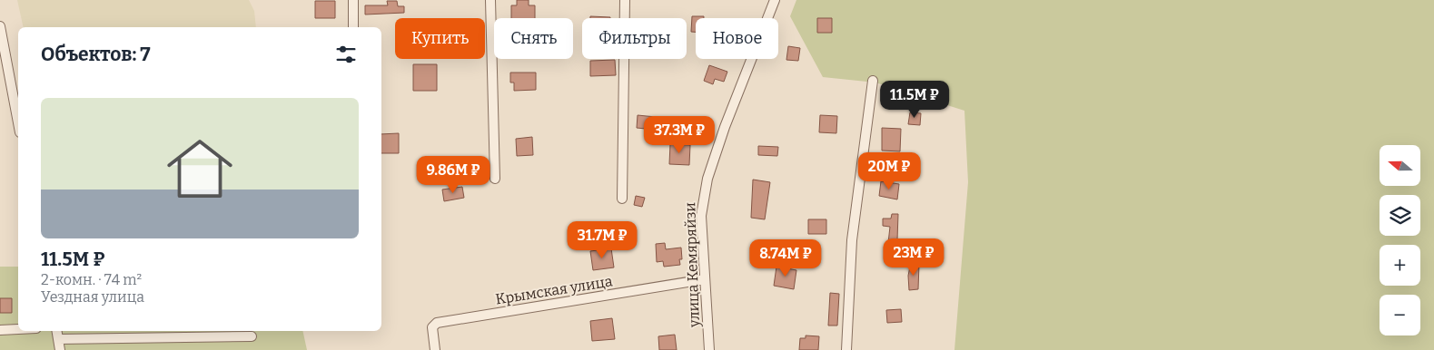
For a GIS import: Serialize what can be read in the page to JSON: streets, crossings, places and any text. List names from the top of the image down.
{
  "streets": {
    "street": ["улица Кемяряйзи", "Крымская улица"]
  },
  "crossings": [
    ["улица Кемяряйзи", "Крымская улица"]
  ],
  "north": "left",
  "page": {
    "chip": [
      "Купить",
      "Снять",
      "Фильтры",
      "Новое"
    ],
    "heading": "Объектов: 7",
    "price": [
      "11.5M ₽",
      "37.3M ₽",
      "20M ₽",
      "9.86M ₽",
      "31.7M ₽",
      "23M ₽",
      "8.74M ₽"
    ],
    "list": [
      {
        "name": "11.5M ₽",
        "note": "2-комн. · 74 m² · Уездная улица"
      }
    ],
    "map_buttons": ["+", "−"]
  }
}
